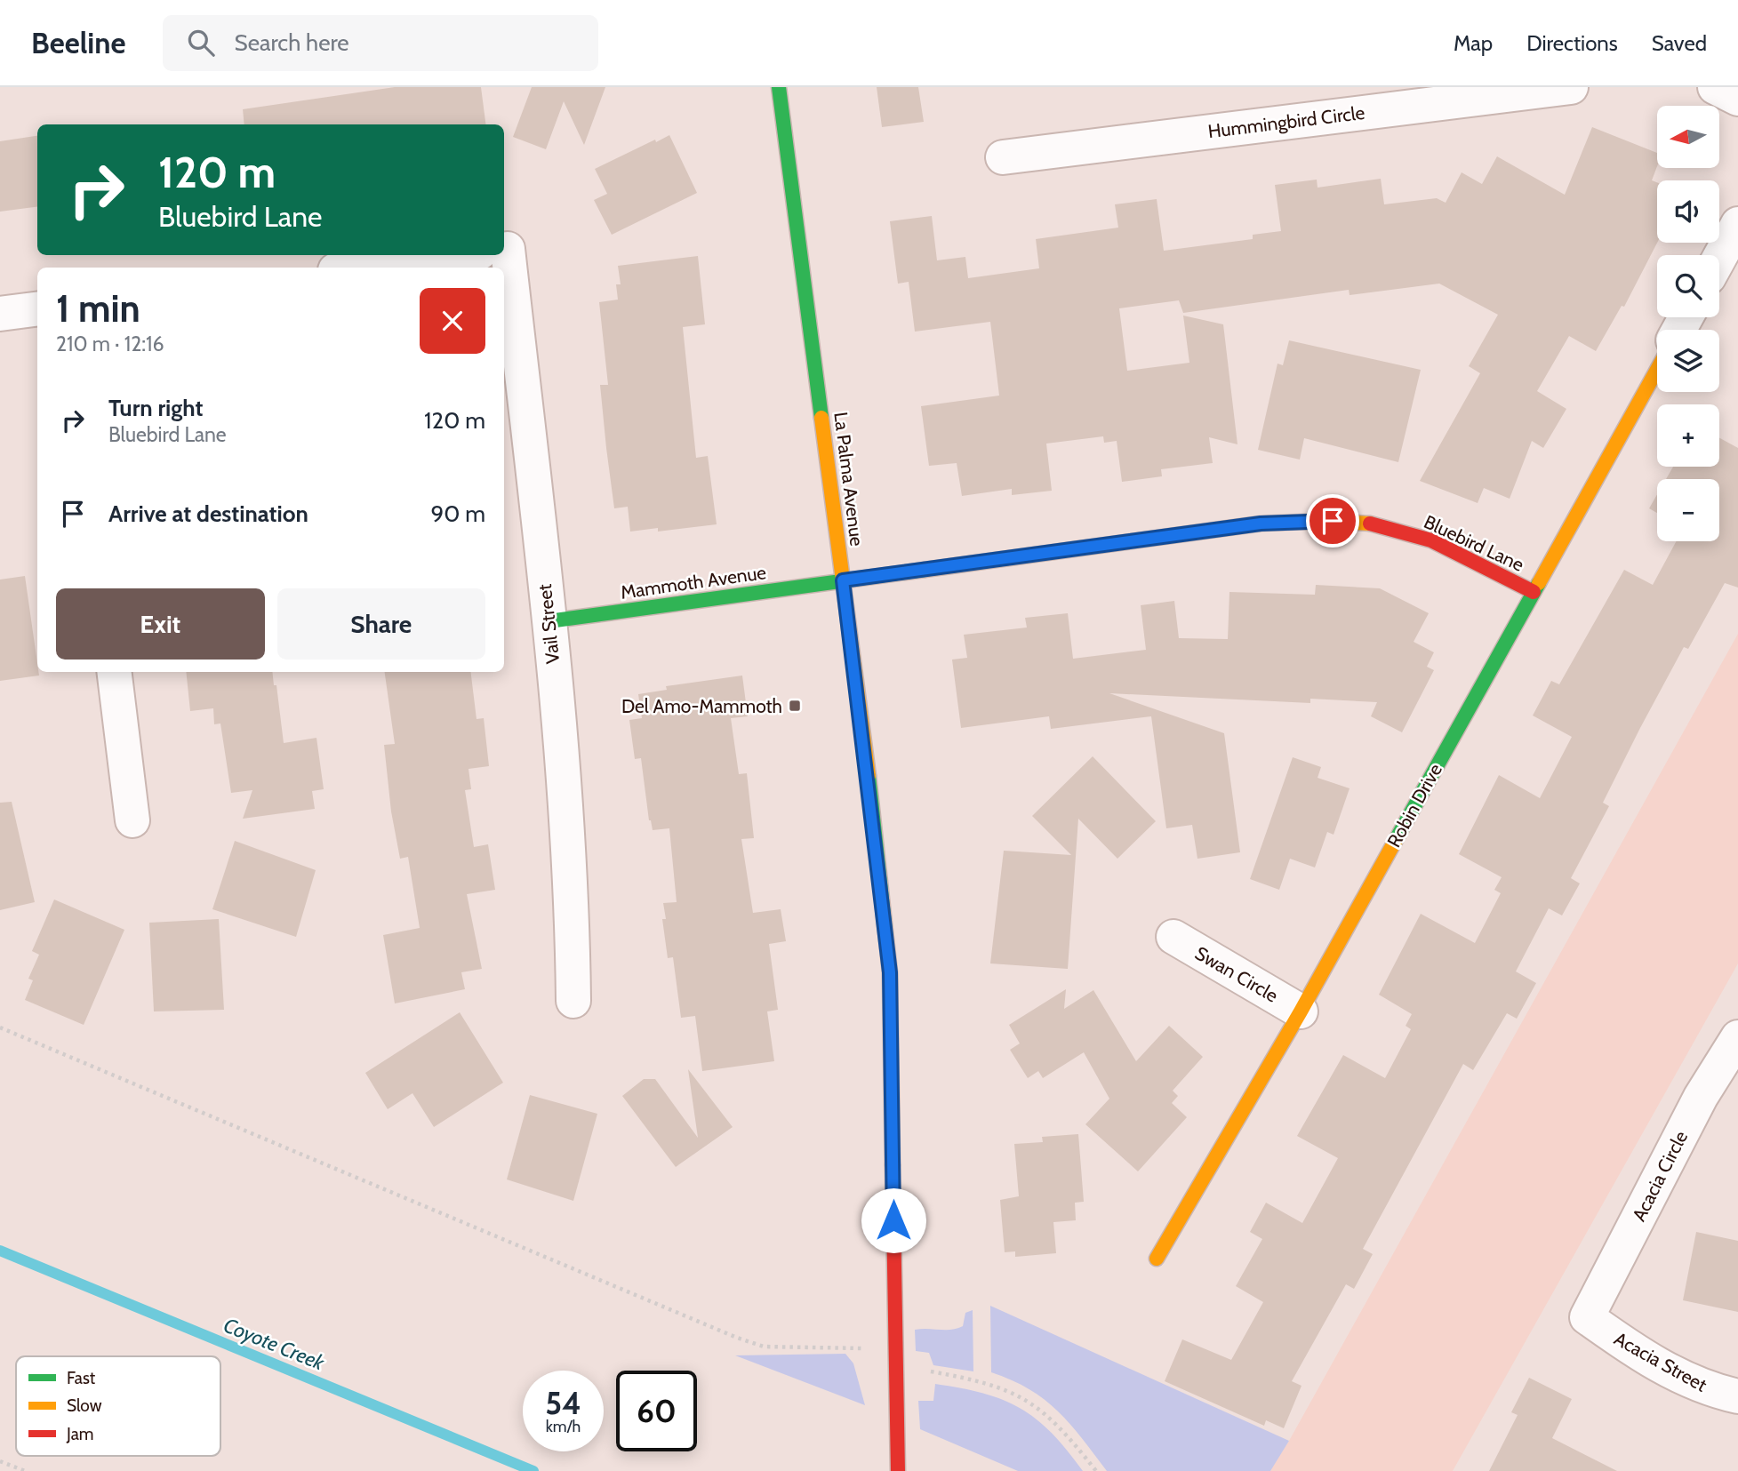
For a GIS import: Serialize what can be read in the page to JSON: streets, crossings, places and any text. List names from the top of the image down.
{
  "streets": {
    "street": [
      "Hummingbird Circle",
      "La Palma Avenue",
      "Bluebird Lane",
      "Mammoth Avenue",
      "Vail Street",
      "Robin Drive",
      "Swan Circle",
      "Acacia Circle",
      "Acacia Street"
    ]
  },
  "crossings": [
    ["La Palma Avenue", "Bluebird Lane"],
    ["La Palma Avenue", "Mammoth Avenue"],
    ["Bluebird Lane", "Mammoth Avenue"],
    ["Bluebird Lane", "Robin Drive"],
    ["Mammoth Avenue", "Vail Street"],
    ["Robin Drive", "Swan Circle"],
    ["Acacia Circle", "Acacia Street"]
  ],
  "water": ["Coyote Creek"],
  "places": {
    "transit": ["Del Amo-Mammoth"]
  },
  "legend": ["Fast", "Slow", "Jam"],
  "north": "left",
  "page": {
    "header": "Beeline",
    "search": "Search here",
    "nav": ["Map", "Directions", "Saved"],
    "map_buttons": ["+", "−"],
    "turn": ["120 m", "Bluebird Lane"],
    "heading": ["1 min", "210 m · 12:16"],
    "list": [
      {
        "name": "Turn right",
        "note": "Bluebird Lane",
        "value": "120 m"
      },
      {
        "name": "Arrive at destination",
        "value": "90 m"
      }
    ],
    "buttons": ["Exit", "Share"],
    "speed": "54 km/h",
    "limit": "60"
  }
}
